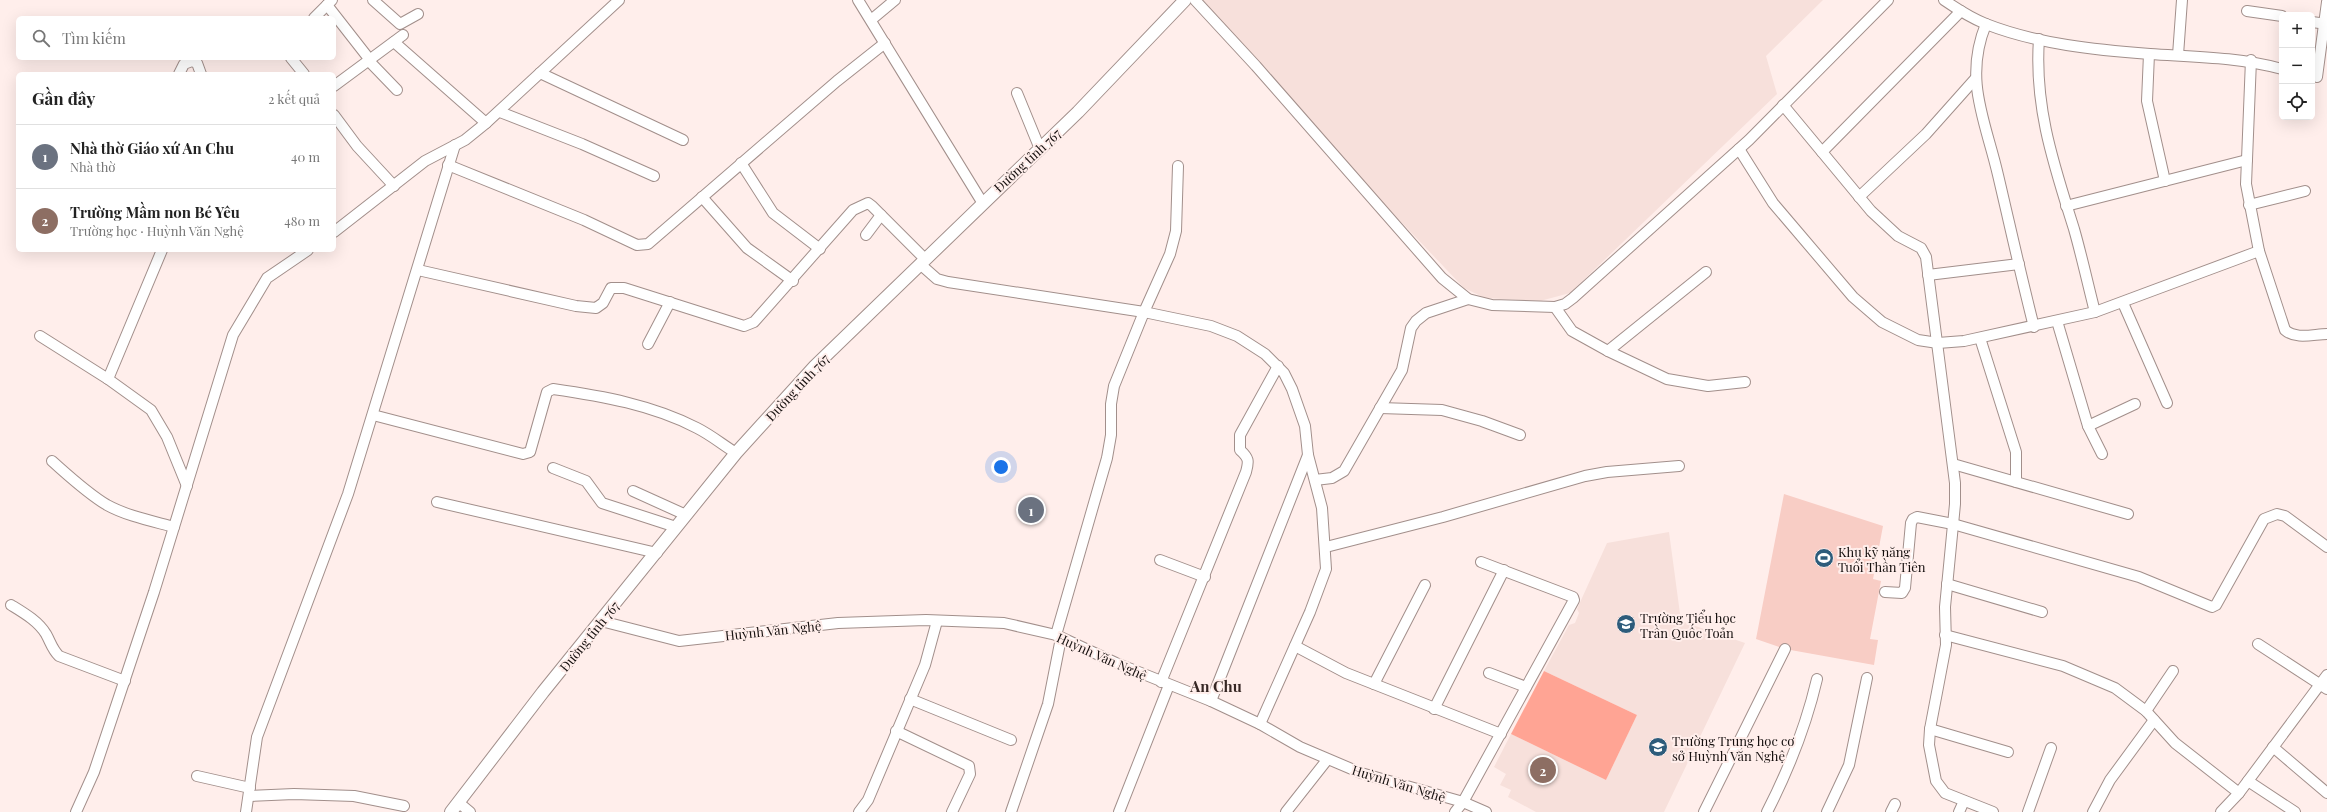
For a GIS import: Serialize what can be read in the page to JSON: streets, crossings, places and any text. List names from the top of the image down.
{
  "streets": {
    "main road": ["Đường tỉnh 767"],
    "street": ["Huỳnh Văn Nghệ"]
  },
  "crossings": [
    ["Đường tỉnh 767", "Huỳnh Văn Nghệ"]
  ],
  "districts": ["An Chu"],
  "places": {
    "sports": ["Khu kỹ năng Tuổi Thần Tiên"],
    "school or university": ["Trường Tiểu học Trần Quốc Toản", "Trường Trung học cơ sở Huỳnh Văn Nghệ"]
  },
  "page": {
    "map_buttons": ["+", "−"],
    "search": "Tìm kiếm",
    "heading": ["Gần đây", "2 kết quả"],
    "list": [
      {
        "mark": "1",
        "name": "Nhà thờ Giáo xứ An Chu",
        "note": "Nhà thờ",
        "value": "40 m"
      },
      {
        "mark": "2",
        "name": "Trường Mầm non Bé Yêu",
        "note": "Trường học · Huỳnh Văn Nghệ",
        "value": "480 m"
      }
    ],
    "pins": ["1", "2"]
  }
}
